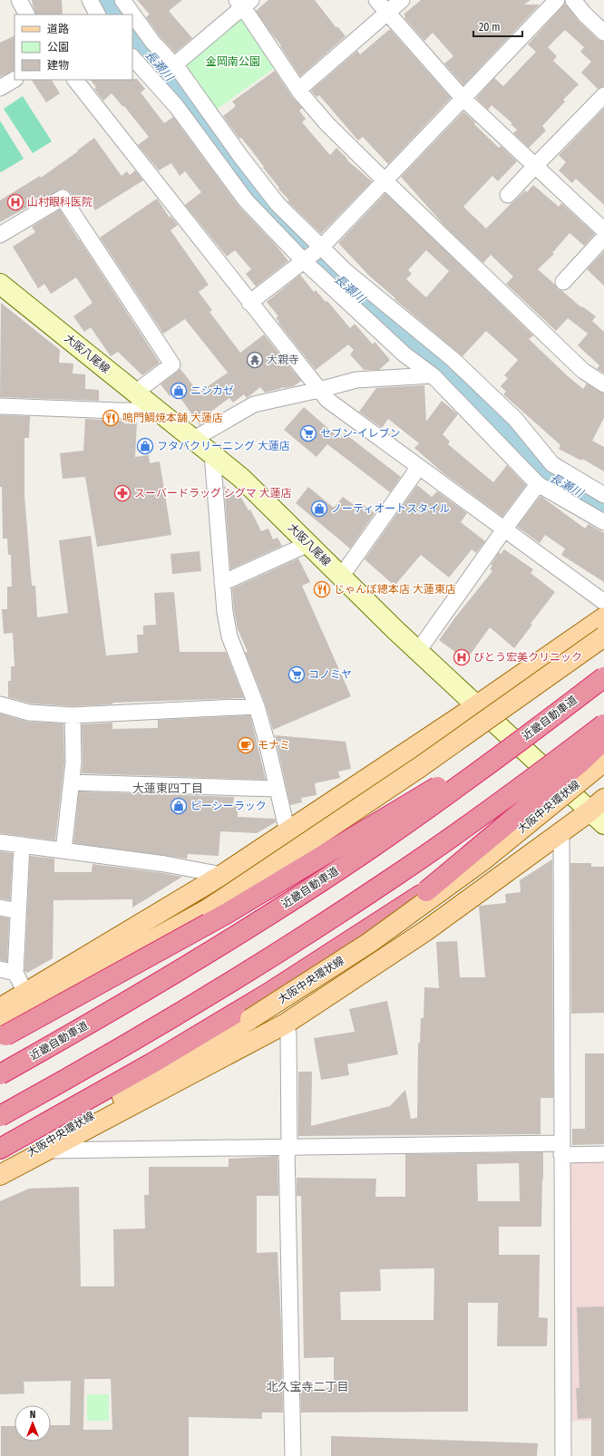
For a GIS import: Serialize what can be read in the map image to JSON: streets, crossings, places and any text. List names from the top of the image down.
{
  "streets": {
    "highway": ["近畿自動車道"],
    "main road": ["大阪八尾線", "大阪中央環状線"]
  },
  "districts": ["大蓮東四丁目", "北久宝寺二丁目"],
  "water": ["長瀬川"],
  "parks": ["金岡南公園"],
  "places": {
    "hospital": ["山村眼科医院", "びとう宏美クリニック"],
    "temple": ["大親寺"],
    "shop": [
      "ニシカゼ",
      "フタバクリーニング 大蓮店",
      "ノーティオートスタイル",
      "ピーシーラック"
    ],
    "restaurant": ["鳴門鯛焼本舗 大蓮店", "じゃんぼ總本店 大蓮東店"],
    "supermarket": ["セブン-イレブン", "コノミヤ"],
    "pharmacy": ["スーバードラッグ シグマ 大蓮店"],
    "cafe": ["モナミ"]
  },
  "legend": ["道路", "公園", "建物"],
  "scale_bar": "20 m",
  "north": "top"
}
